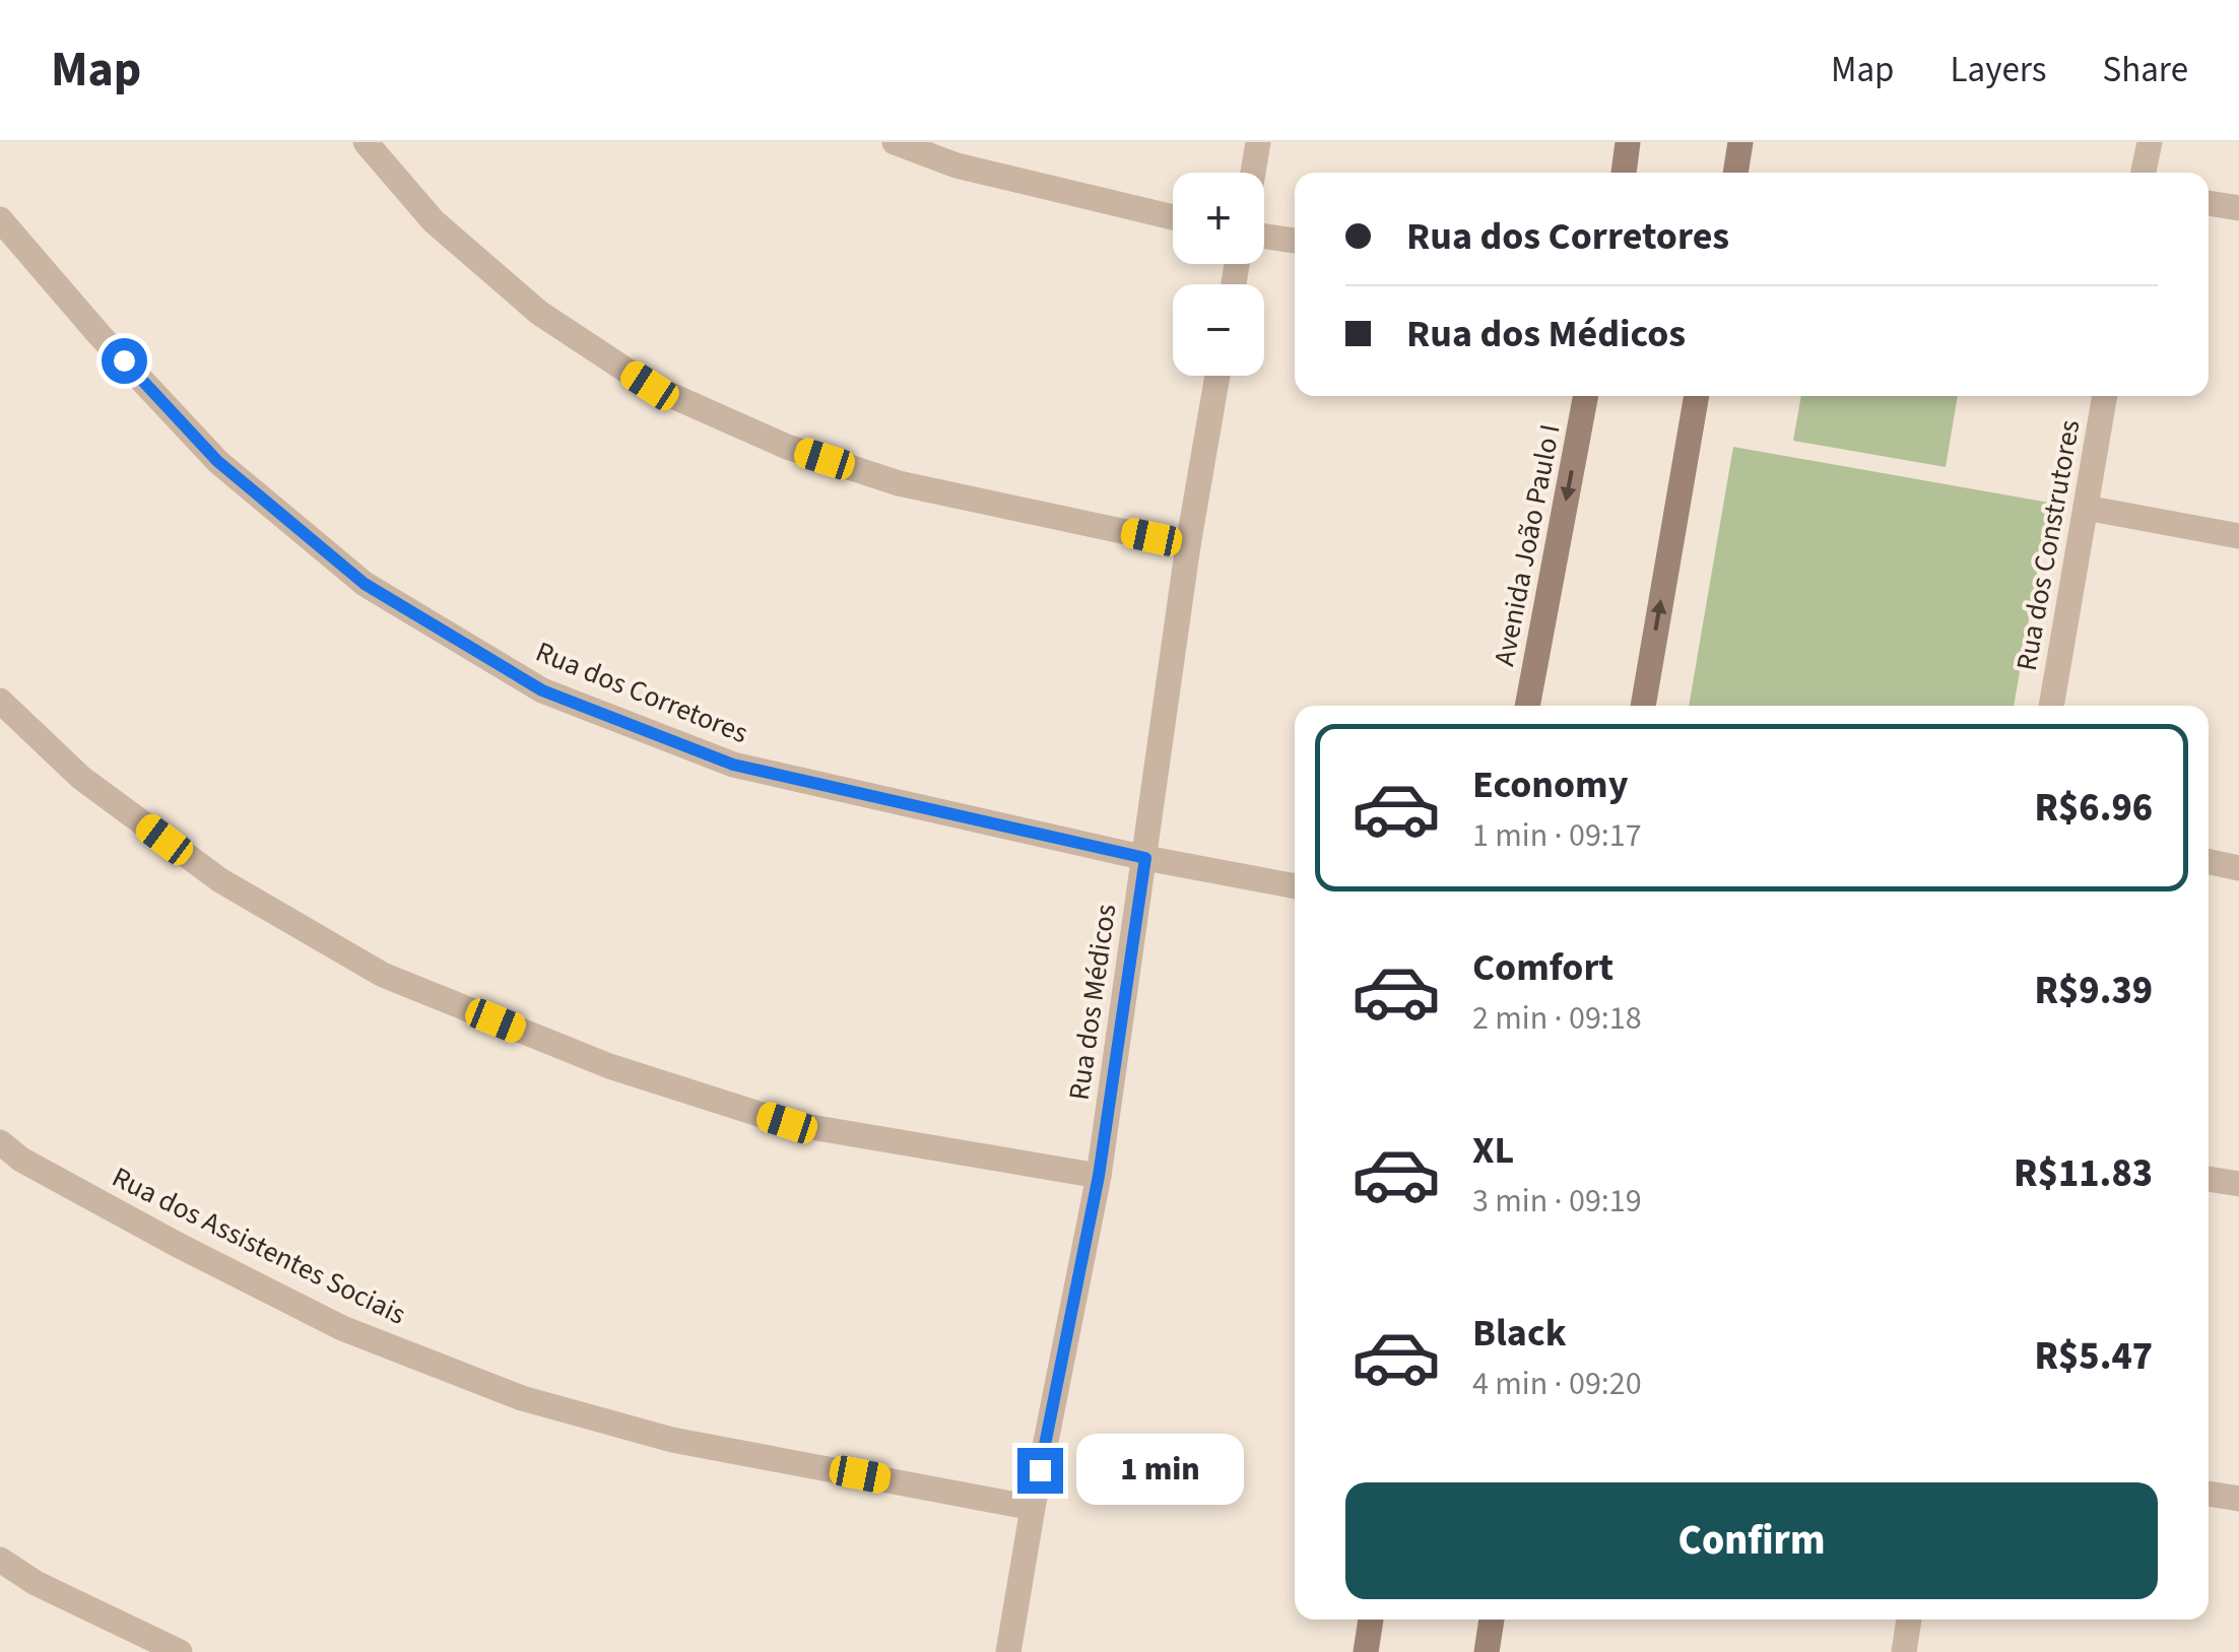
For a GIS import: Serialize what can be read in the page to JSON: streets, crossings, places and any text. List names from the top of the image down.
{
  "streets": {
    "main road": ["Avenida João Paulo I"],
    "street": [
      "Rua dos Construtores",
      "Rua dos Corretores",
      "Rua dos Médicos",
      "Rua dos Assistentes Sociais"
    ]
  },
  "crossings": [
    ["Rua dos Corretores", "Rua dos Médicos"],
    ["Rua dos Médicos", "Rua dos Assistentes Sociais"]
  ],
  "page": {
    "header": "Map",
    "nav": ["Map", "Layers", "Share"],
    "map_buttons": ["+", "−"],
    "banner": ["Rua dos Corretores", "Rua dos Médicos"],
    "list": [
      {
        "name": "Economy",
        "note": "1 min · 09:17",
        "value": "R$6.96"
      },
      {
        "name": "Comfort",
        "note": "2 min · 09:18",
        "value": "R$9.39"
      },
      {
        "name": "XL",
        "note": "3 min · 09:19",
        "value": "R$11.83"
      },
      {
        "name": "Black",
        "note": "4 min · 09:20",
        "value": "R$5.47"
      }
    ],
    "bubble": "1 min",
    "buttons": "Confirm"
  }
}
